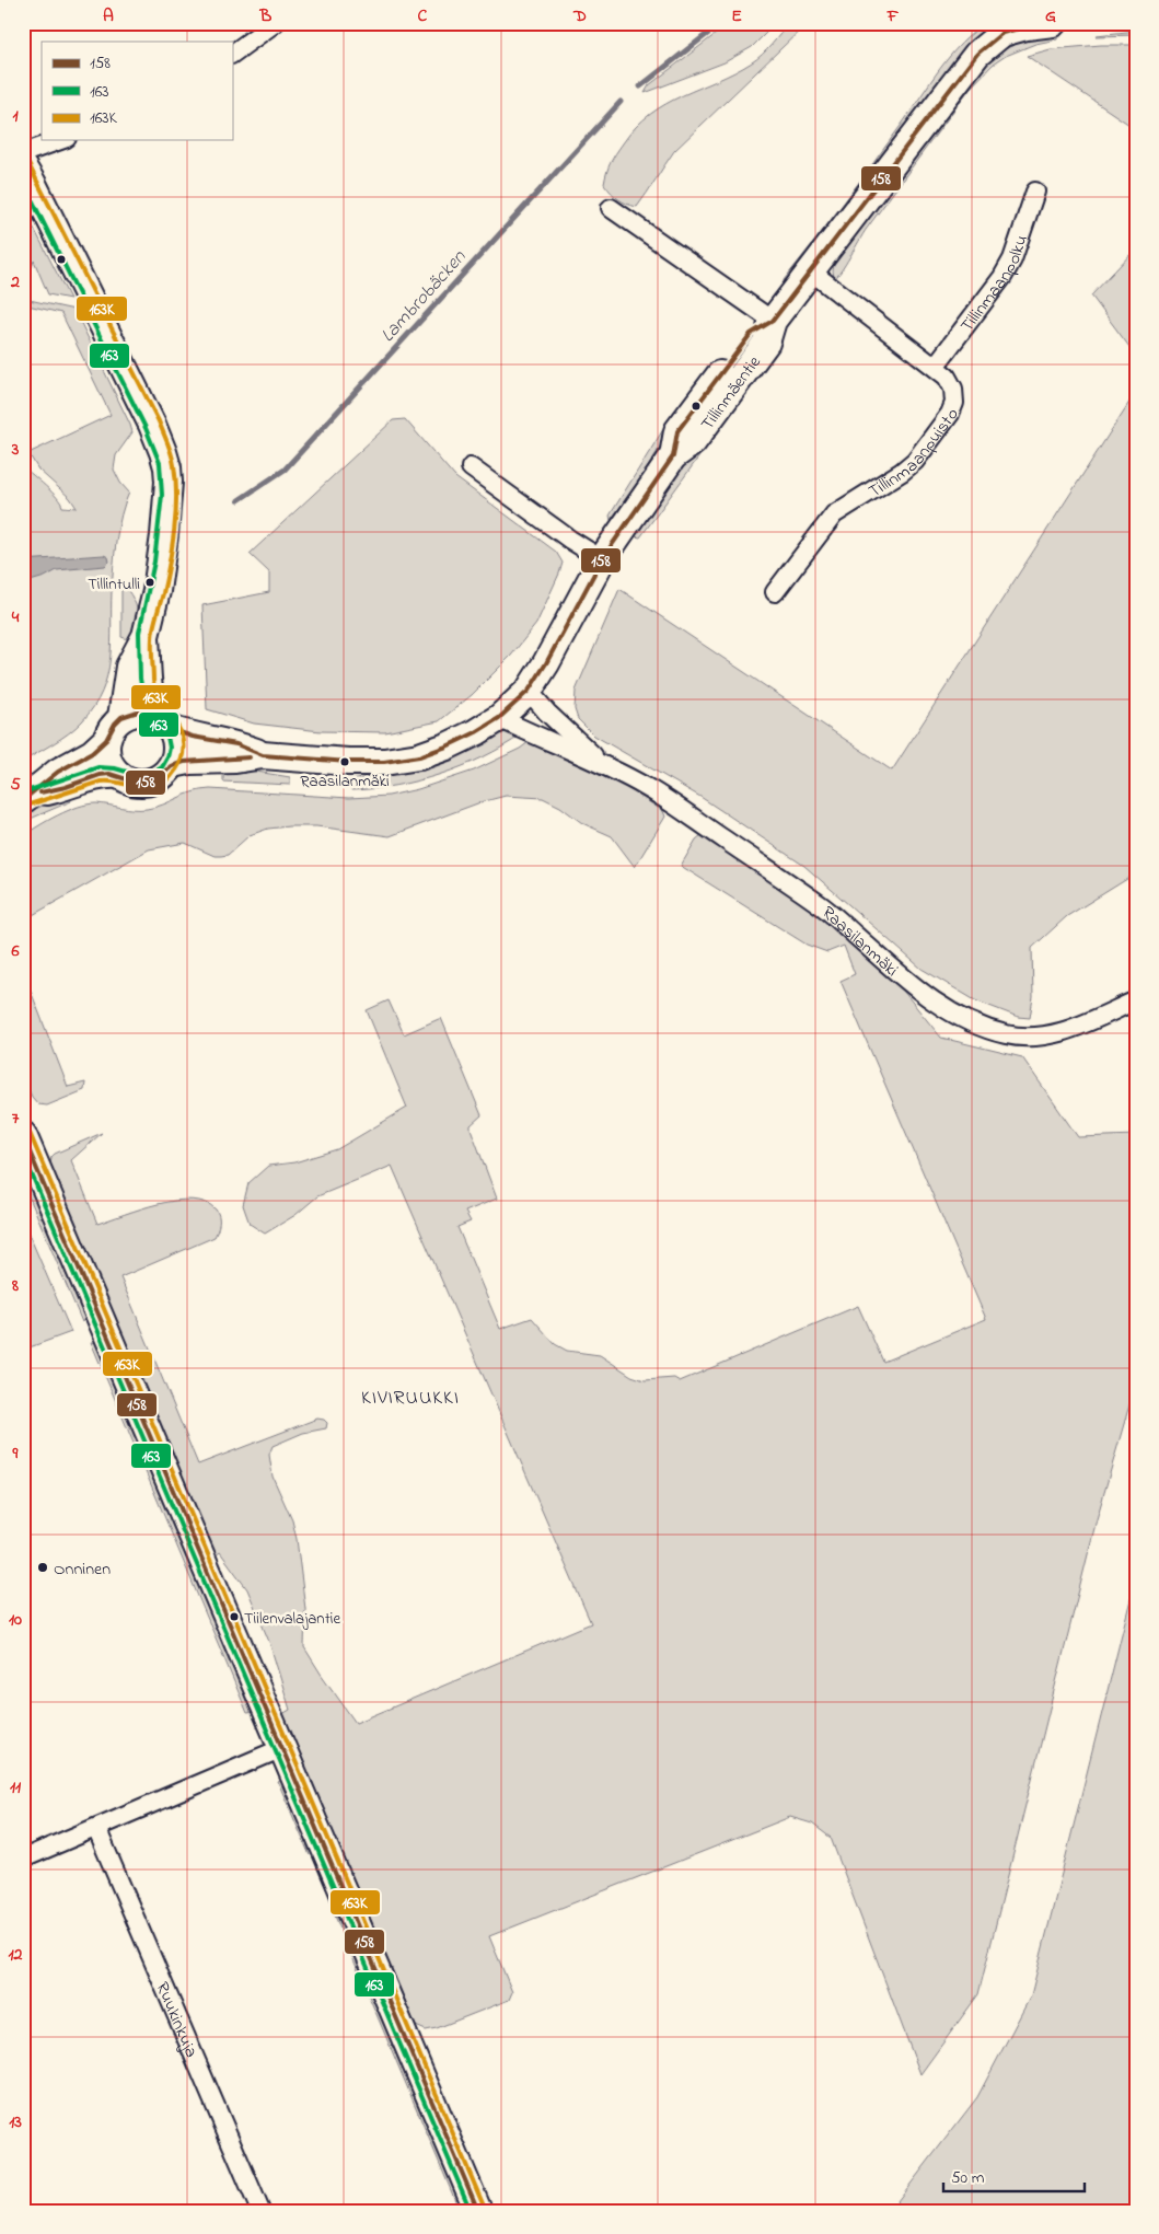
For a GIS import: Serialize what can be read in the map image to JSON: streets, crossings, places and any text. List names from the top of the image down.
{
  "streets": {
    "street": [
      "Tillinmaanpolku",
      "Tillinmäentie",
      "Tillinmaanpuisto",
      "Raasilanmäki",
      "Ruukinkuja"
    ]
  },
  "crossings": [
    ["Tillinmaanpolku", "Tillinmaanpuisto"],
    ["Tillinmäentie", "Tillinmaanpuisto"],
    ["Tillinmäentie", "Raasilanmäki"]
  ],
  "districts": ["KIVIRUUKKI"],
  "water": ["Lambrobäcken"],
  "places": [
    "Tillintulli",
    "Raasilanmäki",
    "Onninen",
    "Tiilenvalajantie"
  ],
  "lines": ["transit line 158", "transit line 163K", "transit line 163"],
  "legend": ["158", "163", "163K"],
  "scale_bar": "50 m",
  "grid": {
    "columns": [
      "A",
      "B",
      "C",
      "D",
      "E",
      "F",
      "G"
    ],
    "rows": [
      "1",
      "2",
      "3",
      "4",
      "5",
      "6",
      "7",
      "8",
      "9",
      "10",
      "11",
      "12",
      "13"
    ]
  }
}
